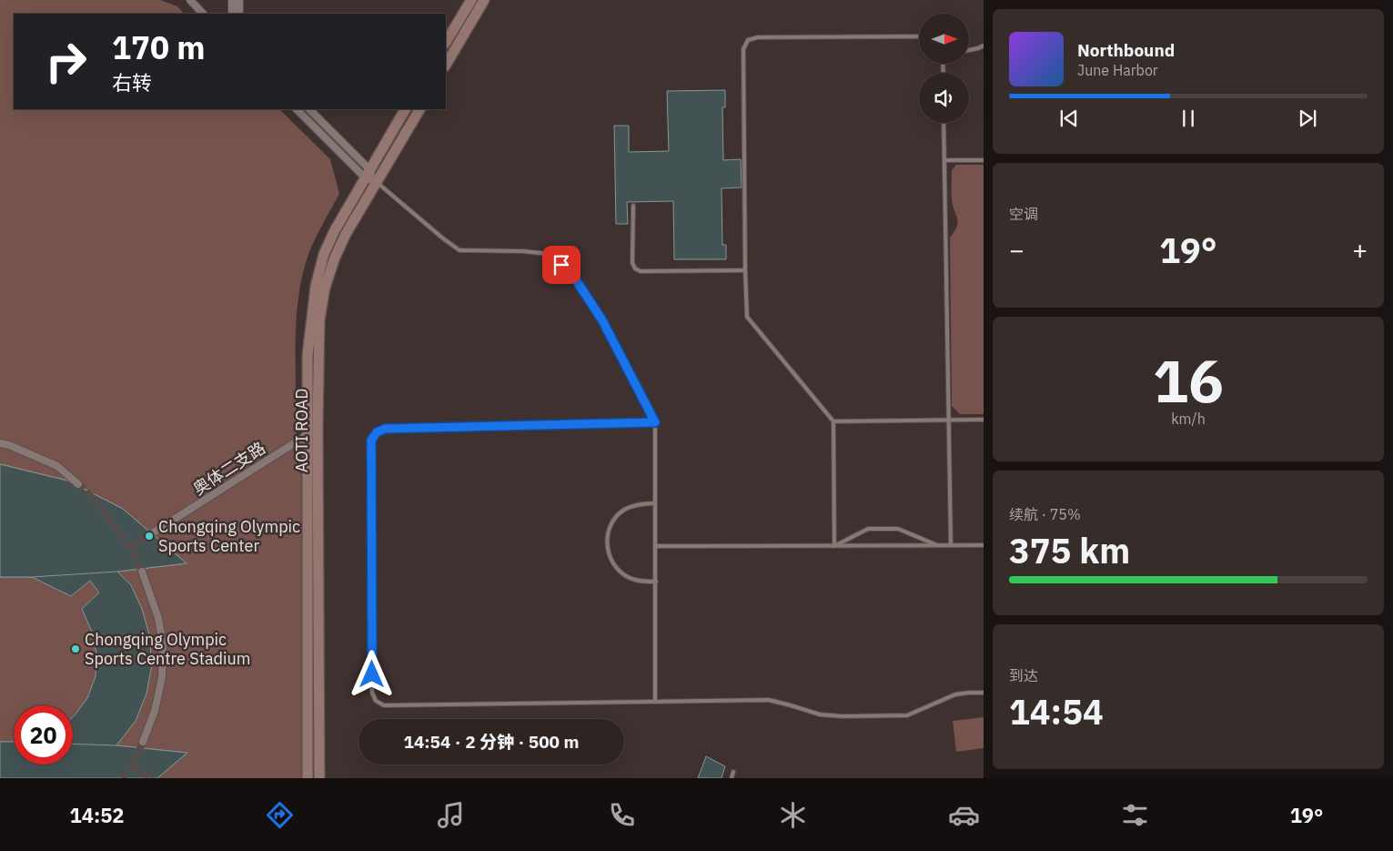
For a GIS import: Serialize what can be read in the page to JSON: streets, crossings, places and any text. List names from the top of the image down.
{
  "streets": {
    "main road": ["AOTI ROAD"],
    "street": ["奥体二支路"]
  },
  "crossings": [
    ["AOTI ROAD", "奥体二支路"]
  ],
  "places": ["Chongqing Olympic Sports Center", "Chongqing Olympic Sports Centre Stadium"],
  "north": "right",
  "page": {
    "turn": ["170 m", "右转"],
    "song": ["Northbound", "June Harbor"],
    "tile": [
      "空调",
      ["16", "km/h"],
      ["续航 · 75%", "375 km"],
      ["到达", "14:54"]
    ],
    "heat": ["−", "19°", "+"],
    "limit": "20",
    "trip": "14:54 · 2 分钟 · 500 m",
    "tabs": ["14:52", "19°"]
  }
}
